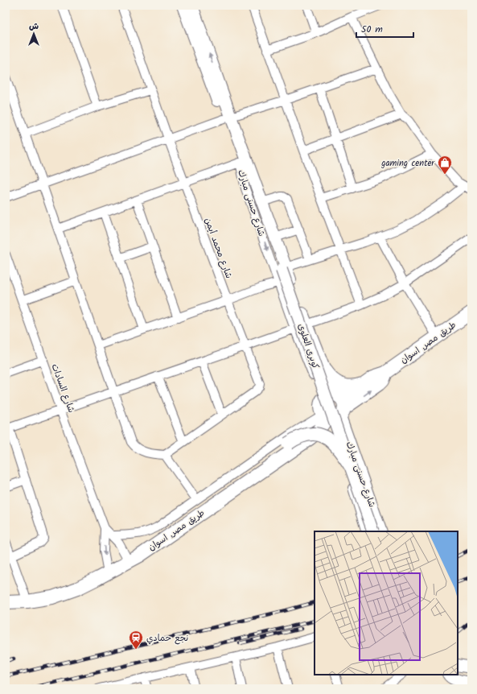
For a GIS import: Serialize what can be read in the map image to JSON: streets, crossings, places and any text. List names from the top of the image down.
{
  "streets": {
    "main road": ["شارع حسنى مبارك", "طريق مصر, اسوان", "كوبرى العلوى"],
    "street": ["شارع محمد أيمن", "شارع السادات"]
  },
  "crossings": [
    ["شارع حسنى مبارك", "طريق مصر, اسوان"],
    ["شارع حسنى مبارك", "كوبرى العلوى"],
    ["طريق مصر, اسوان", "شارع السادات"]
  ],
  "places": {
    "shop": ["gaming center"],
    "station": ["نجع حمادي"]
  },
  "scale_bar": "50 m",
  "north": "top"
}
